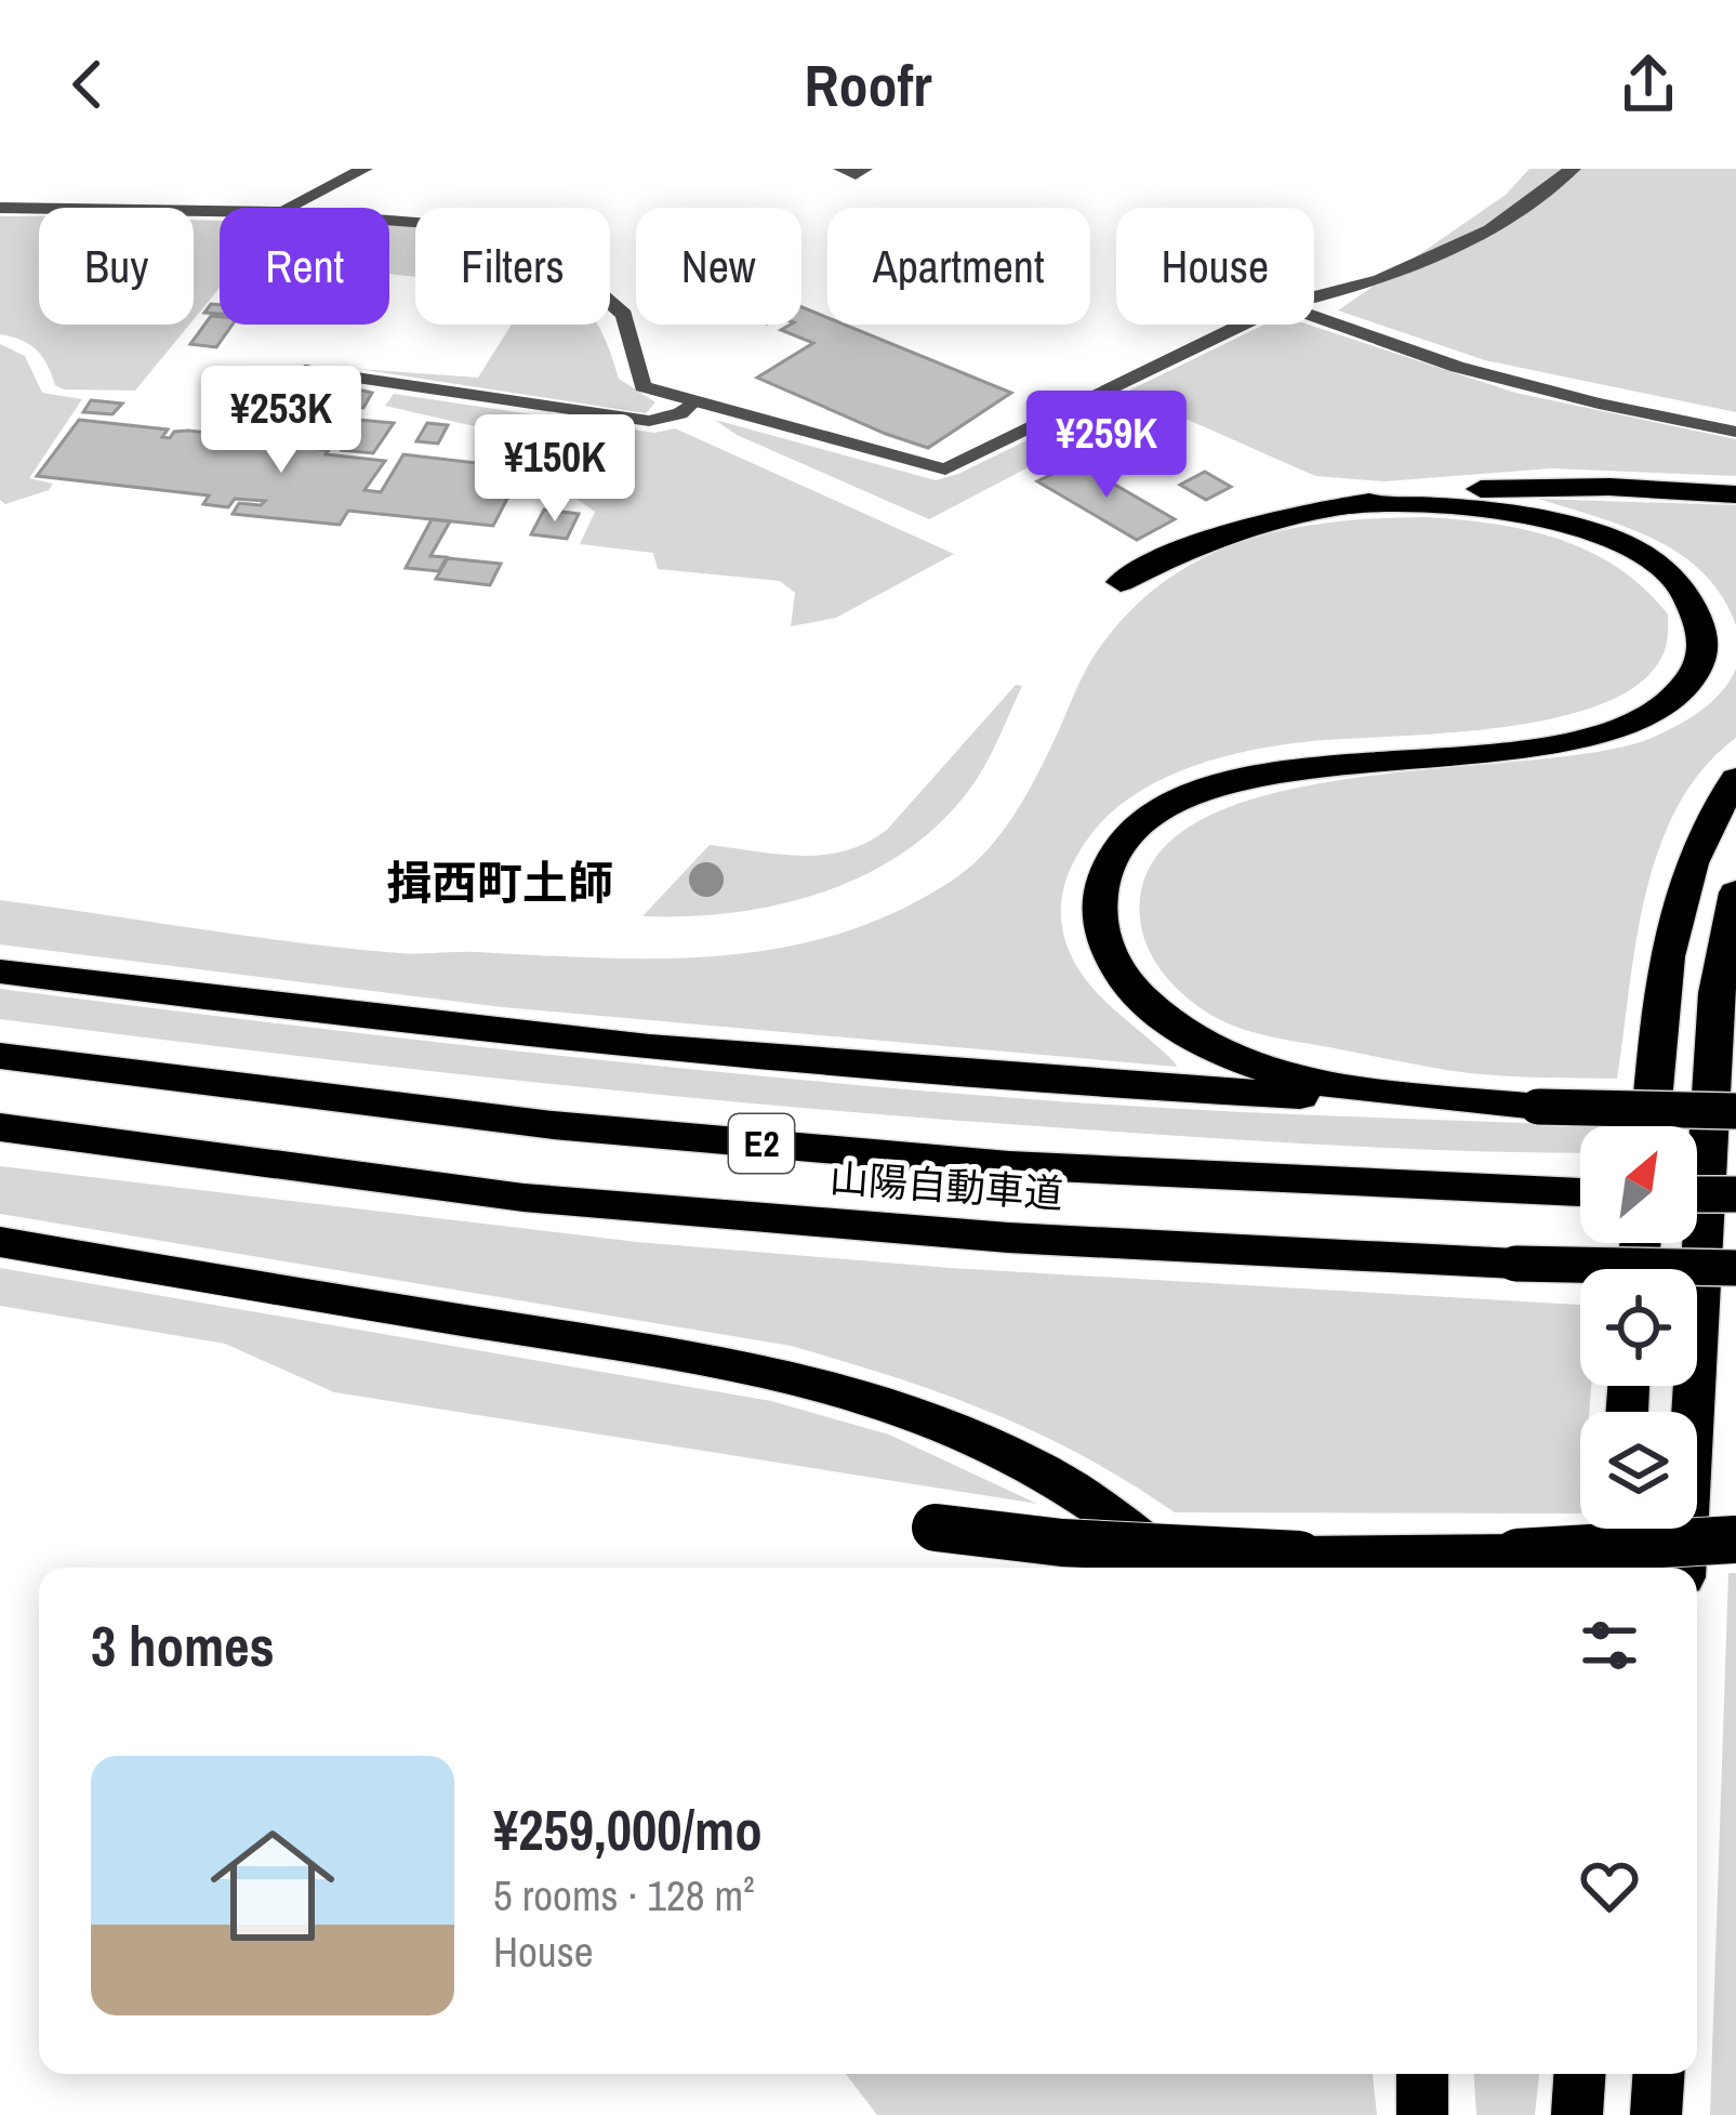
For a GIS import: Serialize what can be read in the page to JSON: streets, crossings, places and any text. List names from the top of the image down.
{
  "streets": {
    "highway": ["E2", "山陽自動車道"]
  },
  "districts": ["揖西町土師"],
  "north": "top right",
  "page": {
    "header": "Roofr",
    "chip": [
      "Buy",
      "Rent",
      "Filters",
      "New",
      "Apartment",
      "House"
    ],
    "price": ["¥253K", "¥259K", "¥150K"],
    "heading": "3 homes",
    "list": [
      {
        "name": "¥259,000/mo",
        "note": "5 rooms · 128 m² · House"
      }
    ]
  }
}
